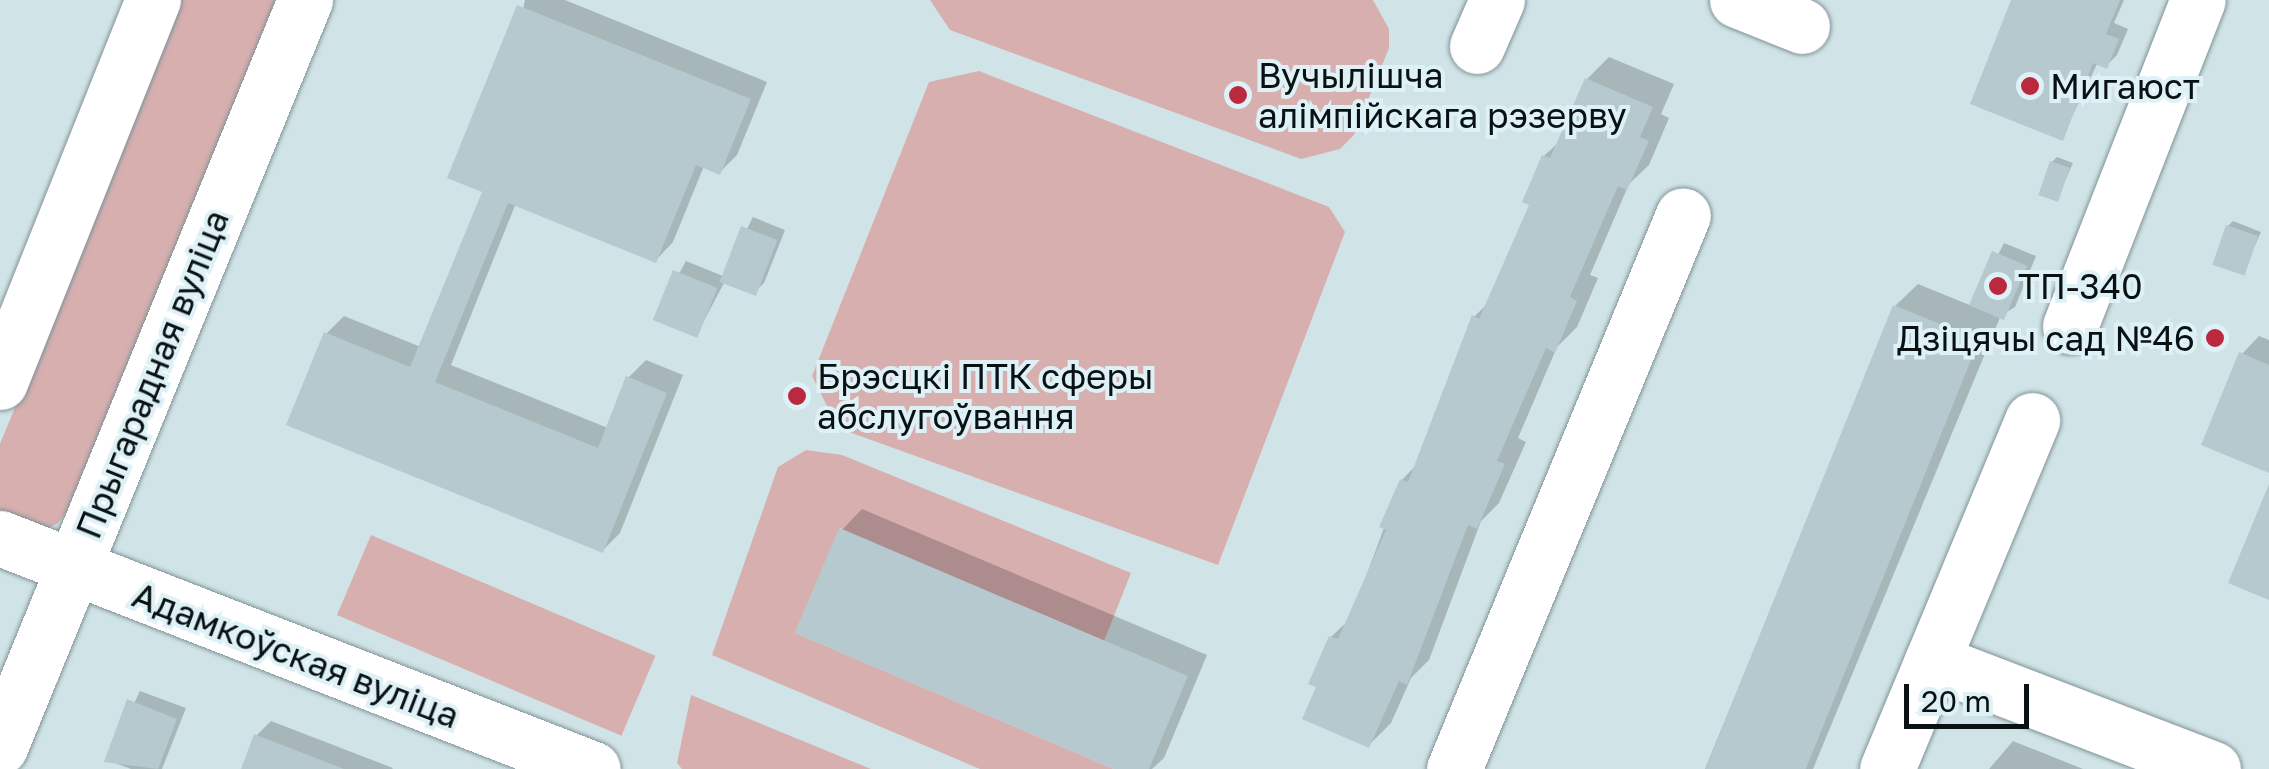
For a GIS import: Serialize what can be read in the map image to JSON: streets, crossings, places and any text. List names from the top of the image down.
{
  "streets": {
    "street": ["Прыгарадная вуліца", "Адамкоўская вуліца"]
  },
  "crossings": [
    ["Прыгарадная вуліца", "Адамкоўская вуліца"]
  ],
  "places": [
    "Мигаюст",
    "Вучылішча алімпійскага рэзерву",
    "ТП-340",
    "Дзіцячы сад №46",
    "Брэсцкі ПТК сферы абслугоўвання"
  ],
  "scale_bar": "20 m"
}
